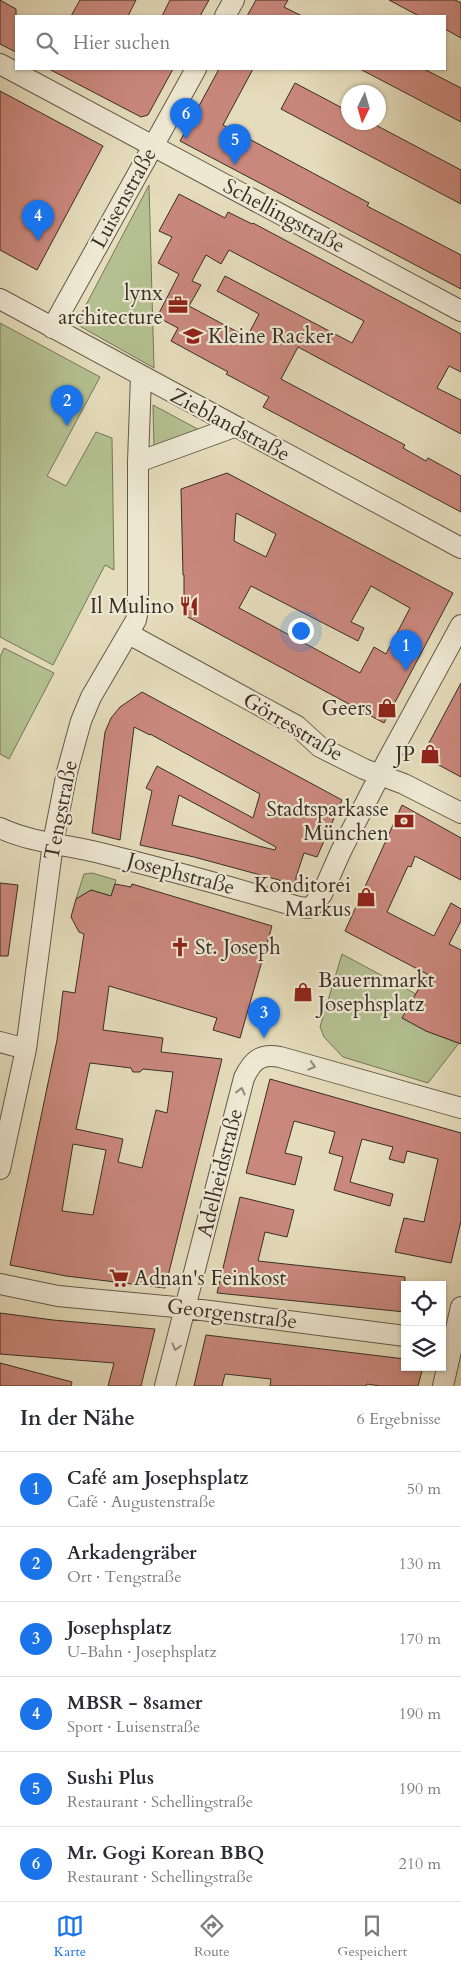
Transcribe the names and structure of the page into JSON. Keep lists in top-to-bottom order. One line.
{"streets":{"street":["Luisenstraße","Schellingstraße","Zieblandstraße","Görresstraße","Tengstraße","Josephstraße","Adelheidstraße","Georgenstraße"]},"crossings":[["Luisenstraße","Schellingstraße"],["Luisenstraße","Zieblandstraße"],["Zieblandstraße","Tengstraße"],["Görresstraße","Tengstraße"],["Görresstraße","Josephstraße"],["Tengstraße","Josephstraße"],["Adelheidstraße","Georgenstraße"]],"places":{"office":["lynx architecture"],"school or university":["Kleine Racker"],"restaurant":["Il Mulino"],"shop":["Geers","JP","Konditorei Markus","Bauernmarkt Josephsplatz"],"bank":["Stadtsparkasse München"],"church":["St. Joseph"],"supermarket":["Adnan's Feinkost"]},"north":"bottom","page":{"search":"Hier suchen","pins":["6","5","4","2","1","3"],"heading":["In der Nähe","6 Ergebnisse"],"list":[{"mark":"1","name":"Café am Josephsplatz","note":"Café · Augustenstraße","value":"50 m"},{"mark":"2","name":"Arkadengräber","note":"Ort · Tengstraße","value":"130 m"},{"mark":"3","name":"Josephsplatz","note":"U-Bahn · Josephsplatz","value":"170 m"},{"mark":"4","name":"MBSR - 8samer","note":"Sport · Luisenstraße","value":"190 m"},{"mark":"5","name":"Sushi Plus","note":"Restaurant · Schellingstraße","value":"190 m"},{"mark":"6","name":"Mr. Gogi Korean BBQ","note":"Restaurant · Schellingstraße","value":"210 m"}],"nav":["Karte","Route","Gespeichert"]}}
